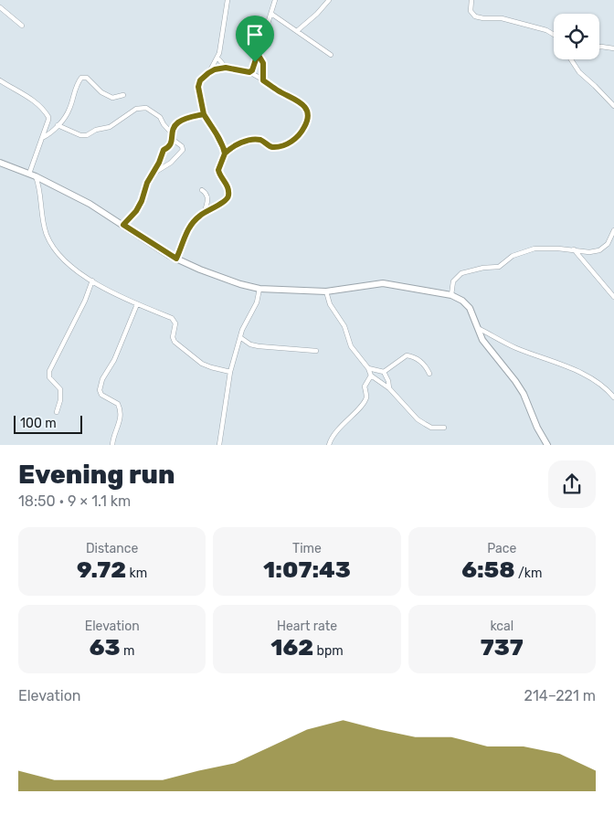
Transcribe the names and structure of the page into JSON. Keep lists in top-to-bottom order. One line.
{"scale_bar":"100 m","page":{"scale":"100 m","heading":["Evening run","18:50 · 9 × 1.1 km"],"stats":[["Distance","9.72 km"],["Time","1:07:43"],["Pace","6:58 /km"],["Elevation","63 m"],["Heart rate","162 bpm"],["kcal","737"]],"chart":["Elevation","214–221 m"]}}
